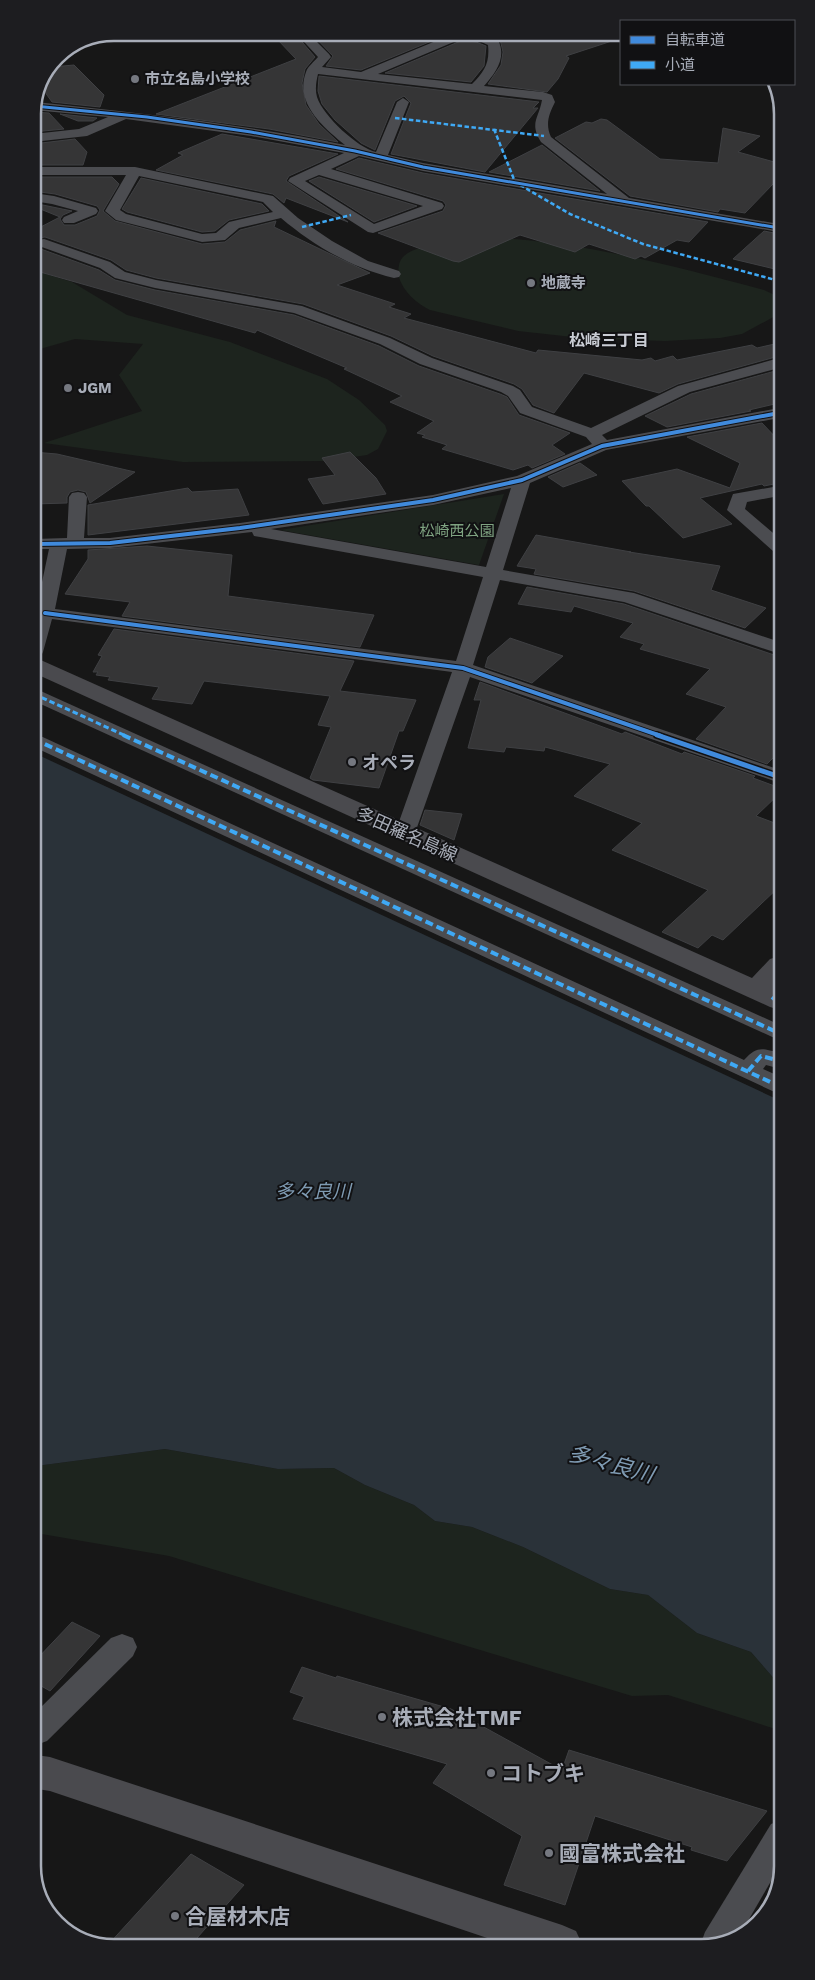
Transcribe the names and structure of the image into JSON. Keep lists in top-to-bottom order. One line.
{"streets":{"main road":["多田羅名島線"]},"districts":["松崎三丁目"],"water":["多々良川"],"parks":["松崎西公園"],"places":["市立名島小学校","地蔵寺","JGM","オペラ","株式会社TMF","コトブキ","國富株式会社","合屋材木店"],"legend":["自転車道","小道"]}
